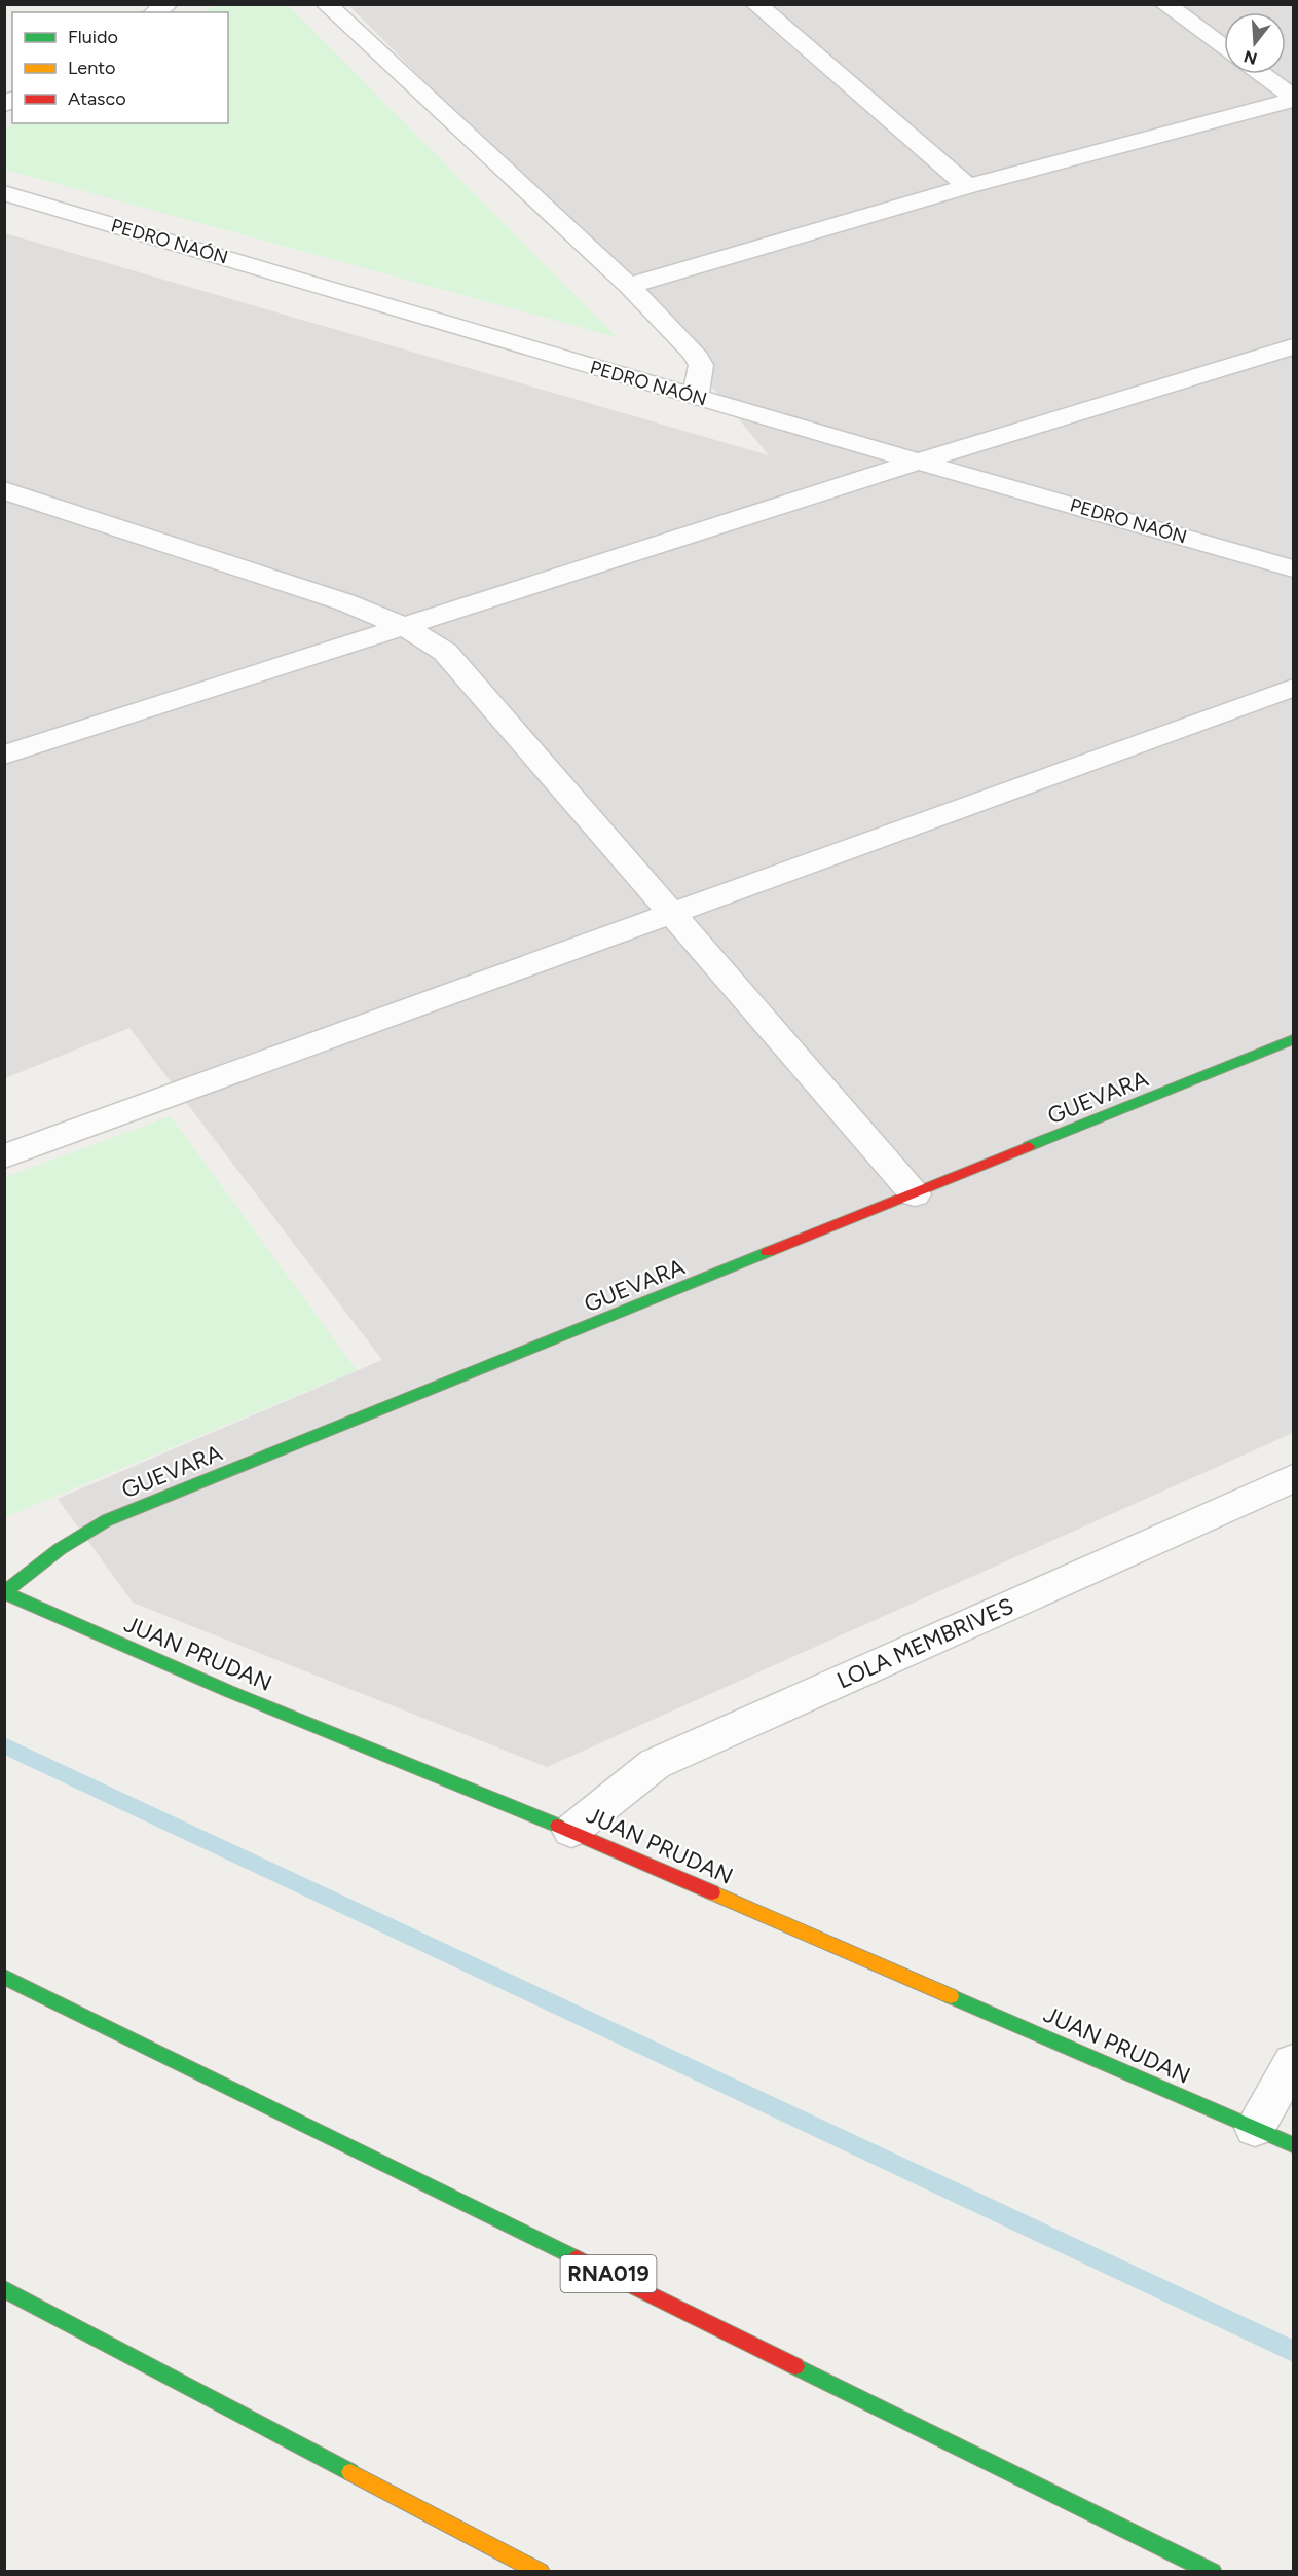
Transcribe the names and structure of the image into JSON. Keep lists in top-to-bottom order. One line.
{"streets":{"main road":["GUEVARA","JUAN PRUDAN","RNA019"],"street":["PEDRO NAÓN","LOLA MEMBRIVES"]},"crossings":[["GUEVARA","JUAN PRUDAN"],["LOLA MEMBRIVES","JUAN PRUDAN"]],"legend":["Fluido","Lento","Atasco"],"north":"bottom"}
